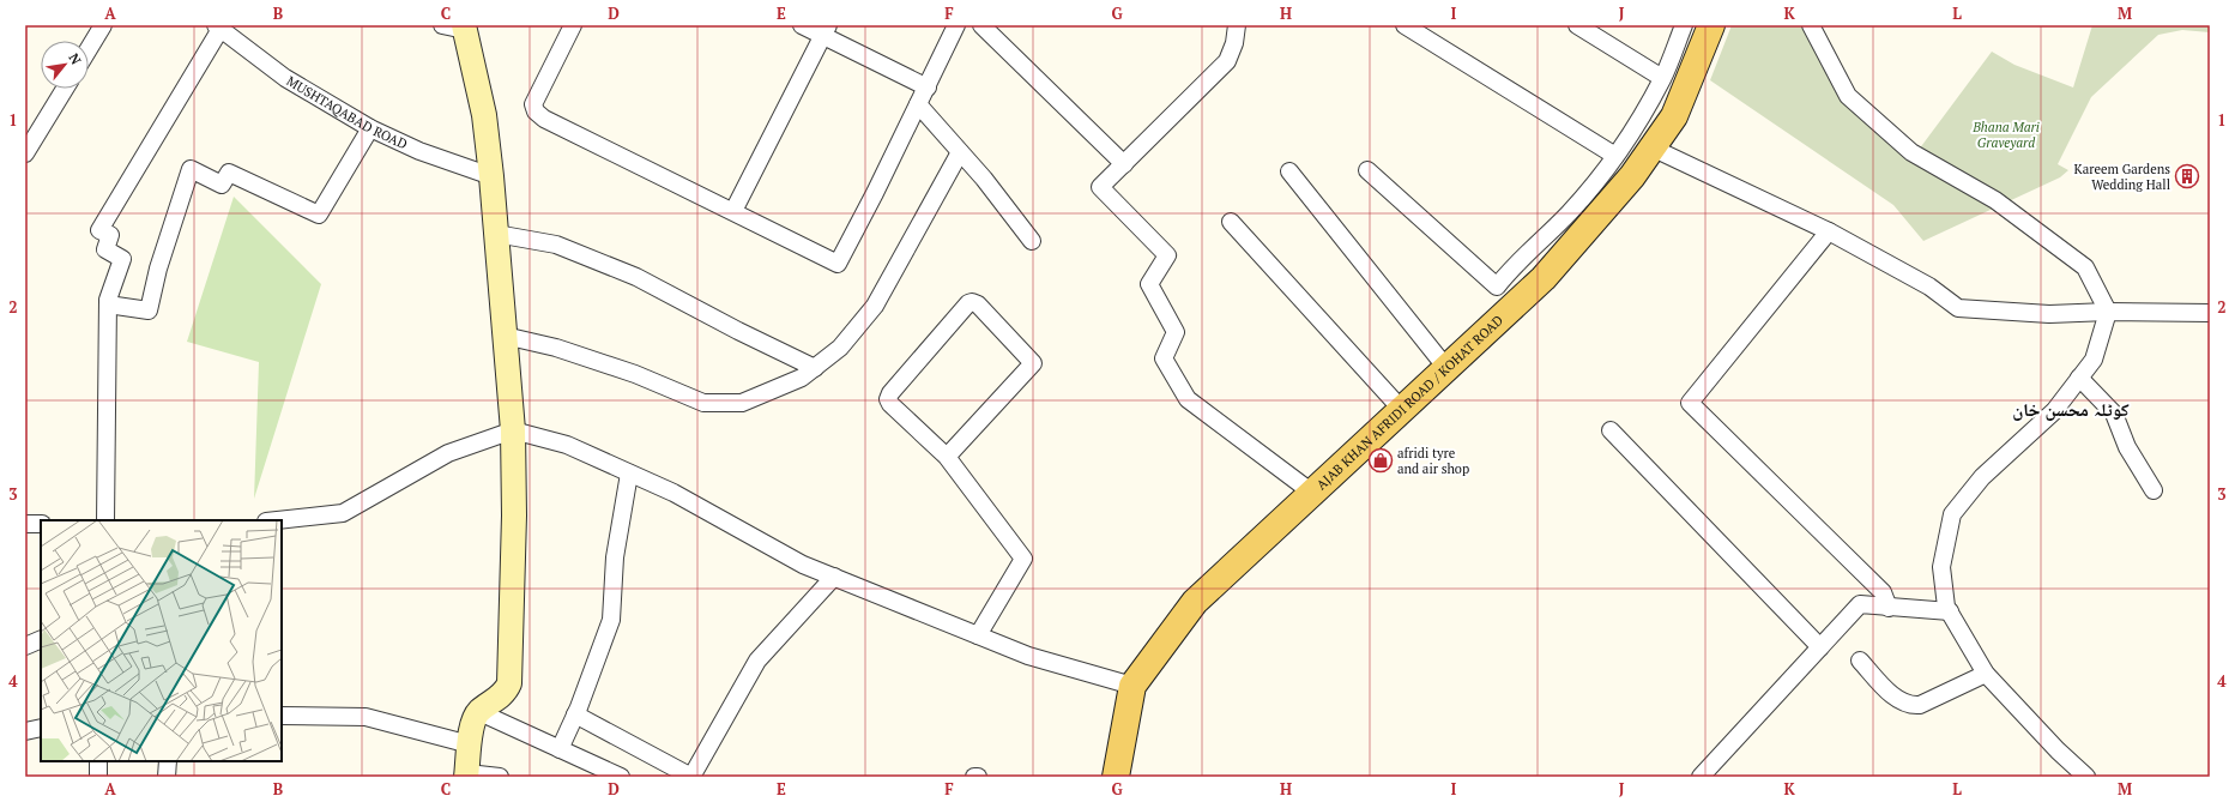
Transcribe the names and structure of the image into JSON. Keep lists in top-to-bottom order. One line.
{"streets":{"main road":["AJAB KHAN AFRIDI ROAD / KOHAT ROAD"],"street":["MUSHTAQABAD ROAD"]},"districts":["کوٹلہ محسن خان"],"parks":["Bhana Mari Graveyard"],"places":{"building":["Kareem Gardens Wedding Hall"],"shop":["afridi tyre and air shop"]},"north":"top right","grid":{"columns":["A","B","C","D","E","F","G","H","I","J","K","L","M"],"rows":["1","2","3","4"]}}
